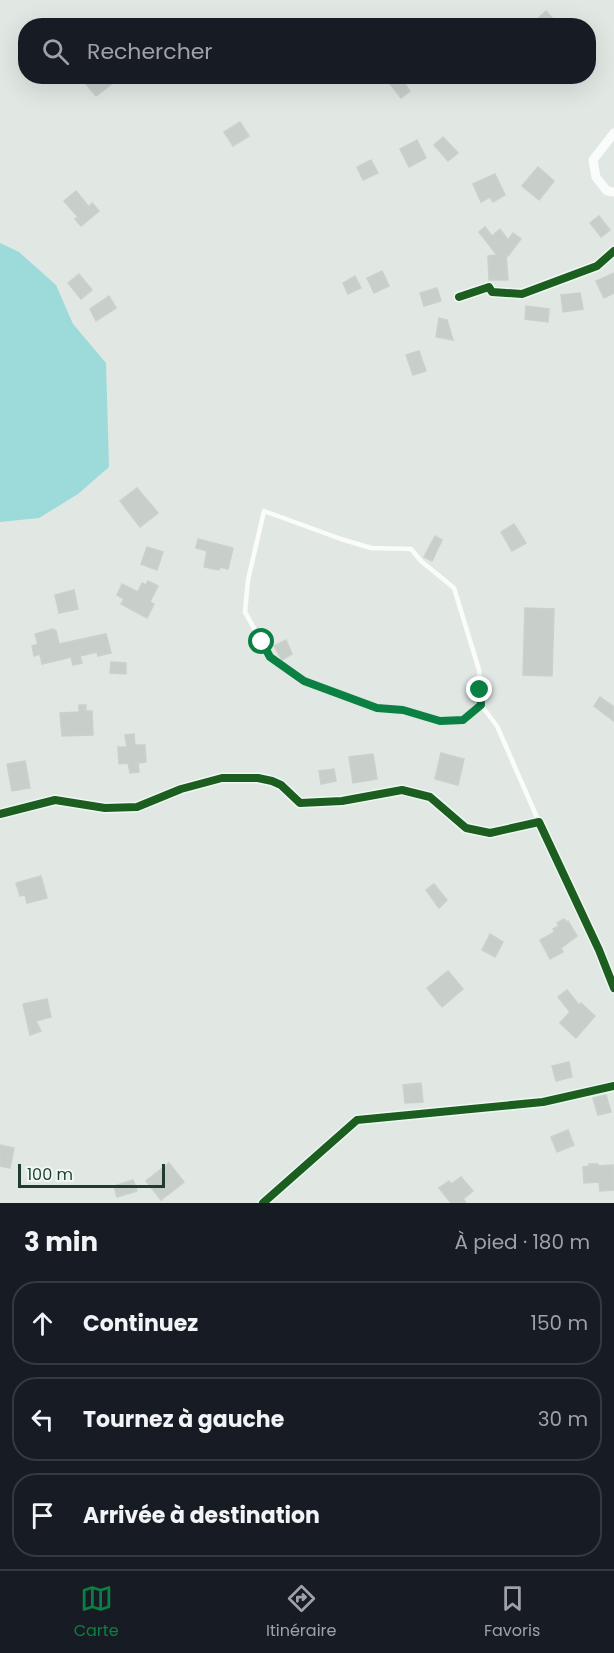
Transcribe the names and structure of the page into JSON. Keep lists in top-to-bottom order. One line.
{"scale_bar":"100 m","page":{"search":"Rechercher","scale":"100 m","heading":["3 min","À pied · 180 m"],"list":[["Continuez","150 m"],["Tournez à gauche","30 m"],"Arrivée à destination"],"nav":["Carte","Itinéraire","Favoris"]}}
